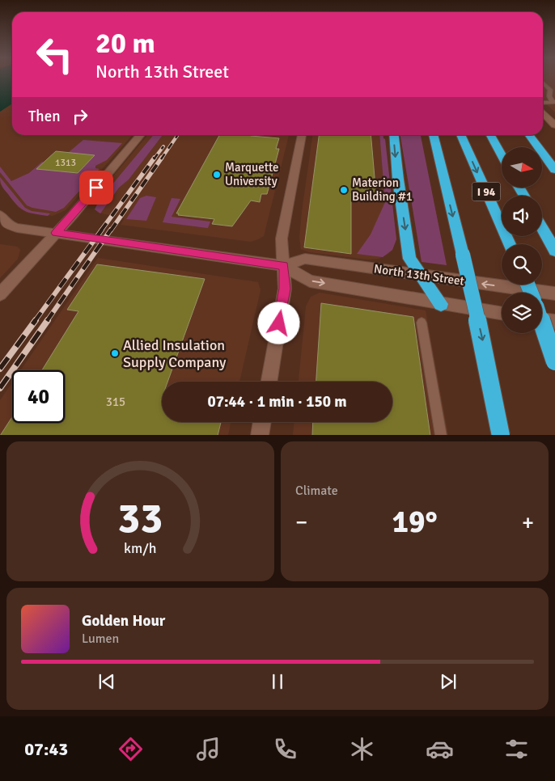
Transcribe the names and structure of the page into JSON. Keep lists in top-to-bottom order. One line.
{"streets":{"highway":["I 94"],"street":["North 13th Street"]},"places":["Marquette University","Materion Building #1","Allied Insulation Supply Company"],"house_numbers":["1313","315"],"north":"right","page":{"turn":["20 m","North 13th Street"],"then":"Then","limit":"40","trip":"07:44 · 1 min · 150 m","tile":"Climate","heat":["−","19°","+"],"song":["Golden Hour","Lumen"],"tabs":"07:43","gauge":["33","km/h"]}}
